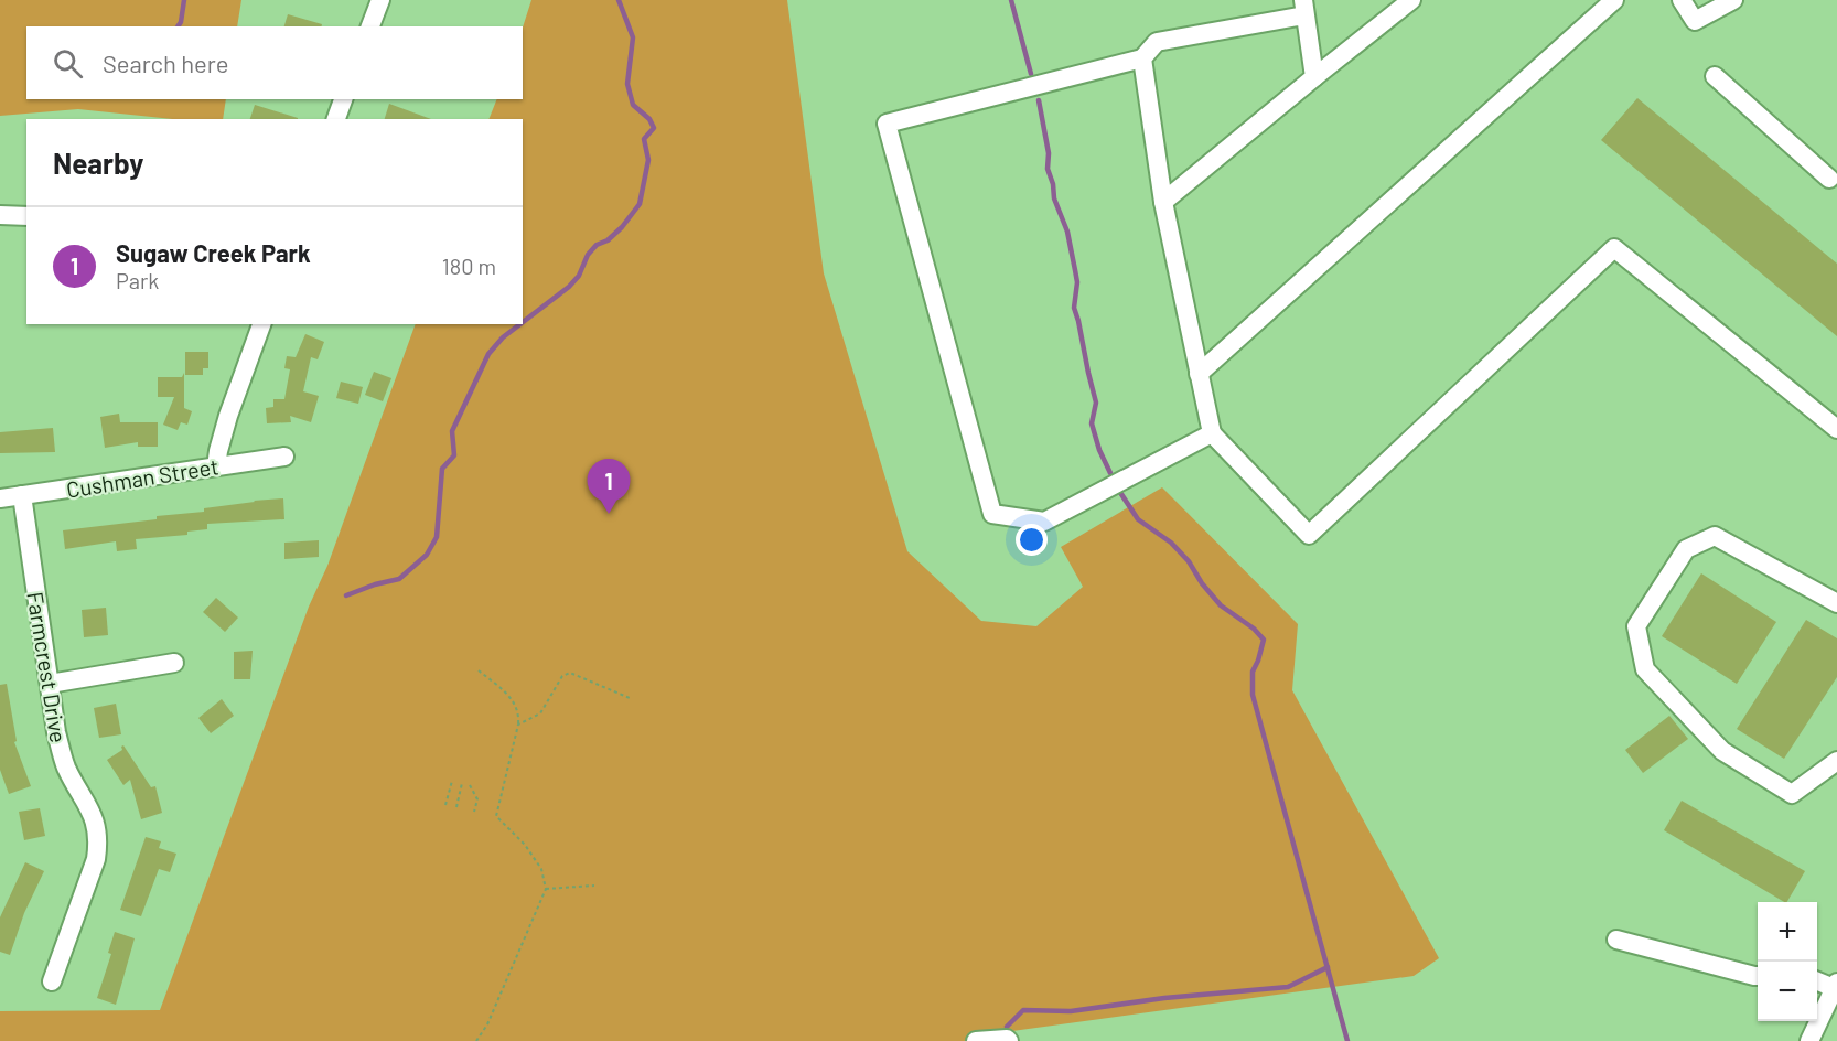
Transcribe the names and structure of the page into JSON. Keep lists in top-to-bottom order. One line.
{"streets":{"street":["Cushman Street","Farmcrest Drive"]},"crossings":[["Cushman Street","Farmcrest Drive"]],"page":{"search":"Search here","heading":"Nearby","list":[{"mark":"1","name":"Sugaw Creek Park","note":"Park","value":"180 m"}],"pins":"1","map_buttons":["+","−"]}}
